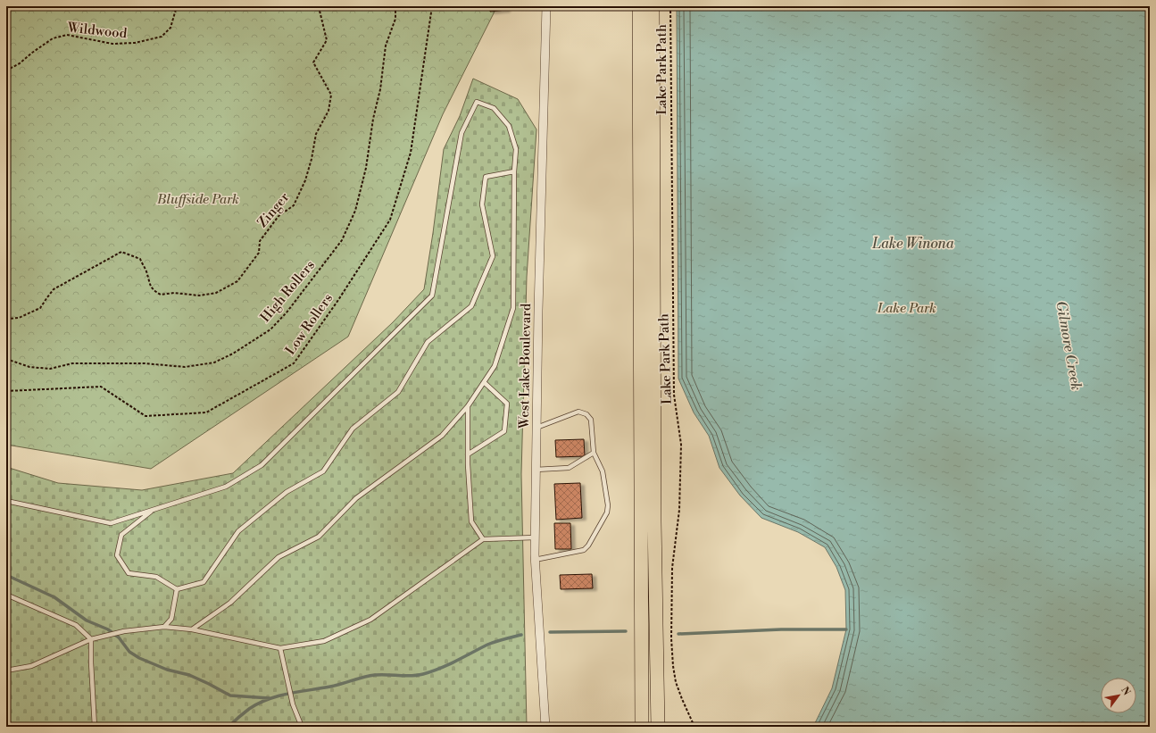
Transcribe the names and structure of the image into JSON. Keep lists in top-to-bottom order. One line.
{"streets":{"street":["West Lake Boulevard"],"path":["Wildwood","Lake Park Path","Zinger","High Rollers","Low Rollers"]},"water":["Lake Winona","Gilmore Creek"],"parks":["Bluffside Park","Lake Park"],"north":"top right"}
